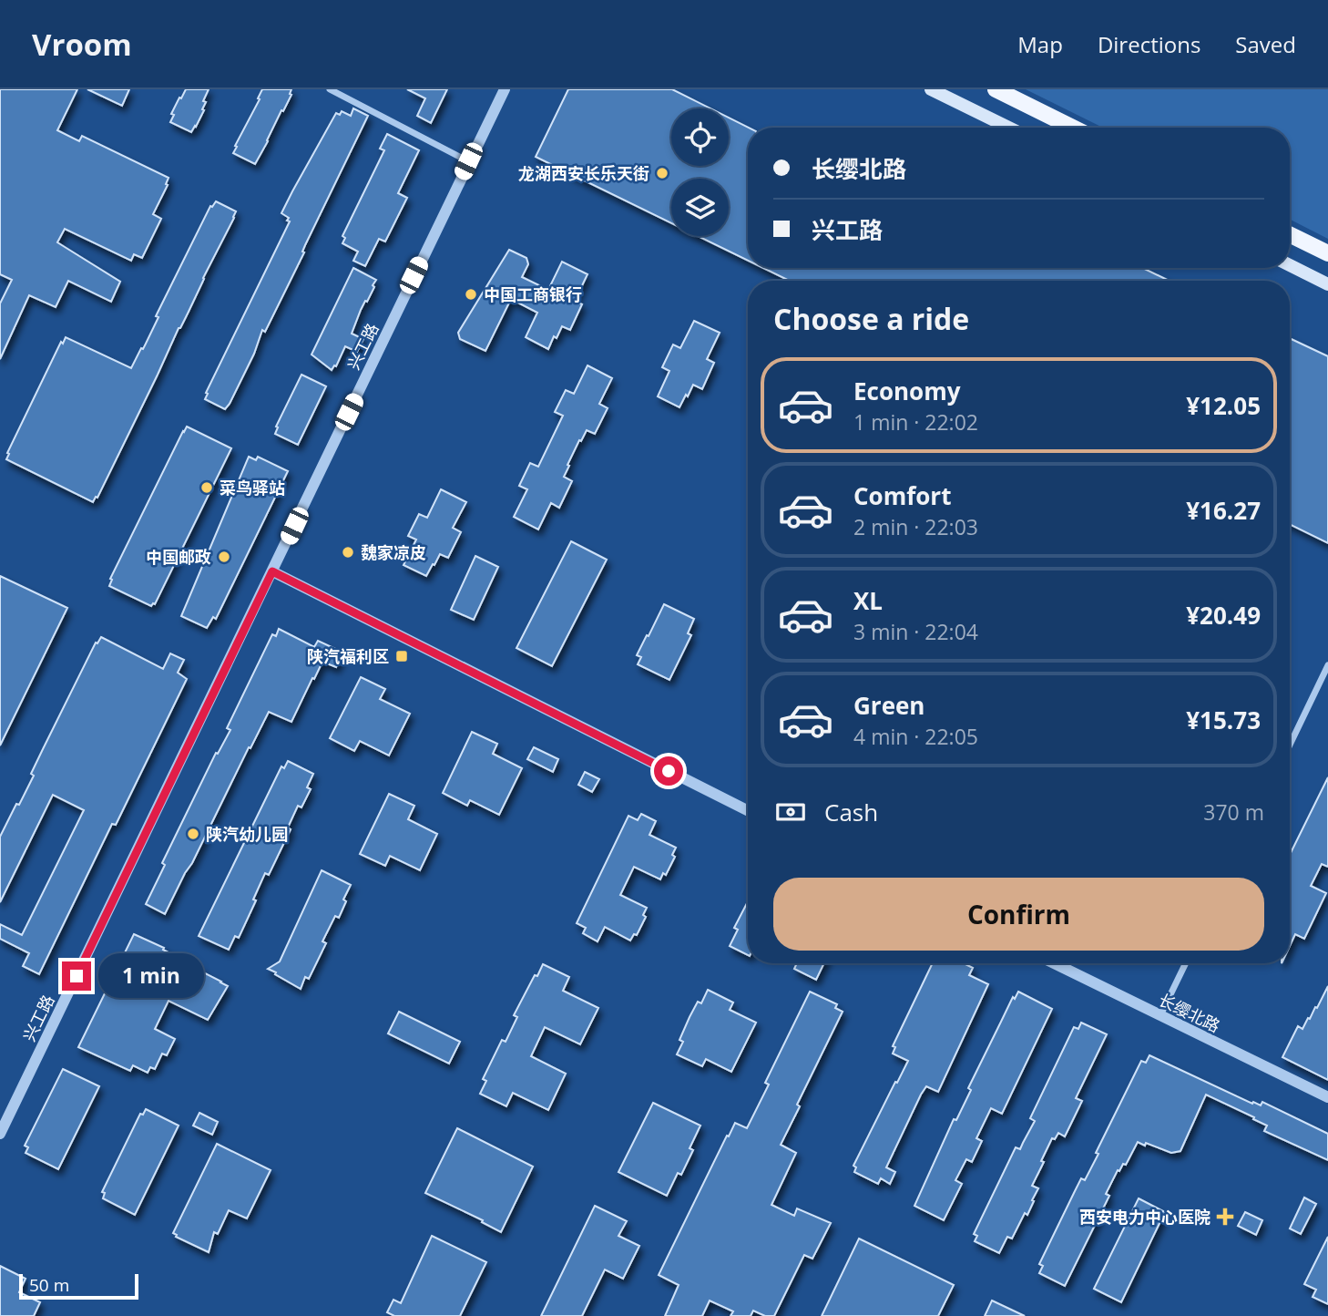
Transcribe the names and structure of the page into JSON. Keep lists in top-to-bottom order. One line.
{"streets":{"street":["兴工路","长缨北路"]},"places":{"other":["龙湖西安长乐天街","中国工商银行","菜鸟驿站","魏家凉皮","中国邮政","陕汽幼儿园"],"transit":["陕汽福利区"],"health":["西安电力中心医院"]},"scale_bar":"50 m","page":{"header":"Vroom","nav":["Map","Directions","Saved"],"banner":["长缨北路","兴工路"],"heading":"Choose a ride","list":[{"name":"Economy","note":"1 min · 22:02","value":"¥12.05"},{"name":"Comfort","note":"2 min · 22:03","value":"¥16.27"},{"name":"XL","note":"3 min · 22:04","value":"¥20.49"},{"name":"Green","note":"4 min · 22:05","value":"¥15.73"}],"pay":["Cash","370 m"],"buttons":"Confirm","bubble":"1 min","scale":"50 m"}}
